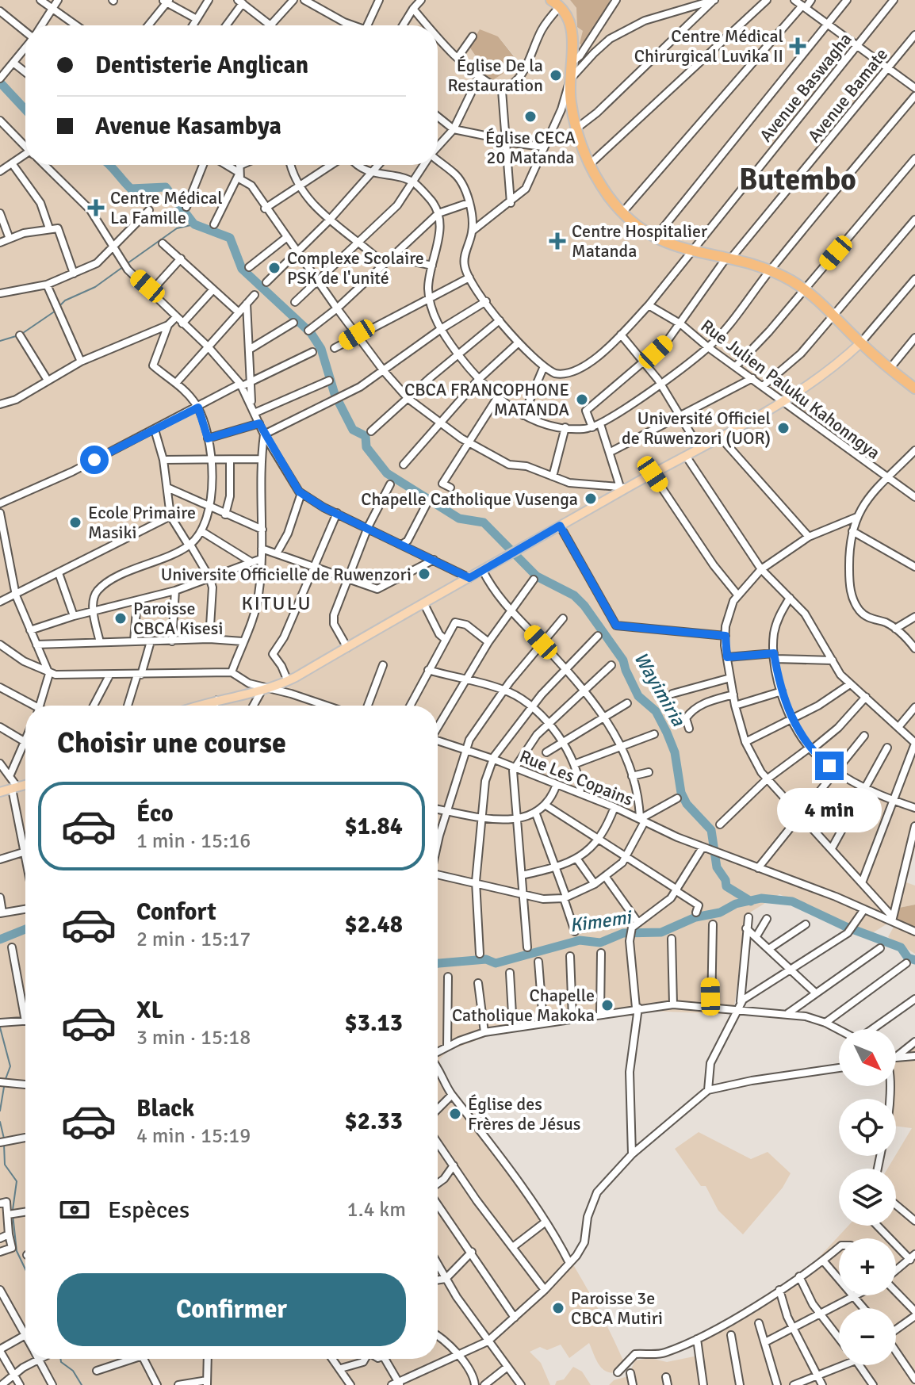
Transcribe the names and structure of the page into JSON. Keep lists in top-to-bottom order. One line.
{"streets":{"street":["Avenue Baswagha","Avenue Bamate","Rue Julien Paluku Kahonngya","Rue Les Copains"]},"crossings":[["Avenue Baswagha","Rue Julien Paluku Kahonngya"],["Avenue Bamate","Rue Julien Paluku Kahonngya"]],"districts":["Butembo","KITULU"],"water":["Wayimiria","Kimemi"],"places":{"health":["Centre Médical Chirurgical Luvika II","Centre Médical La Famille","Centre Hospitalier Matanda"],"other":["Église De la Restauration","Église CECA 20 Matanda","Complexe Scolaire PSK de l'unité","CBCA FRANCOPHONE MATANDA","Université Officiel de Ruwenzori (UOR)","Chapelle Catholique Vusenga","Ecole Primaire Masiki","Universite Officielle de Ruwenzori","Paroisse CBCA Kisesi","Chapelle Catholique Makoka","Église des Frères de Jésus","Paroisse 3e CBCA Mutiri"]},"north":"bottom right","page":{"banner":["Dentisterie Anglican","Avenue Kasambya"],"heading":"Choisir une course","list":[{"name":"Éco","note":"1 min · 15:16","value":"$1.84"},{"name":"Confort","note":"2 min · 15:17","value":"$2.48"},{"name":"XL","note":"3 min · 15:18","value":"$3.13"},{"name":"Black","note":"4 min · 15:19","value":"$2.33"}],"bubble":"4 min","map_buttons":["+","−"],"pay":["Espèces","1.4 km"],"buttons":"Confirmer"}}
